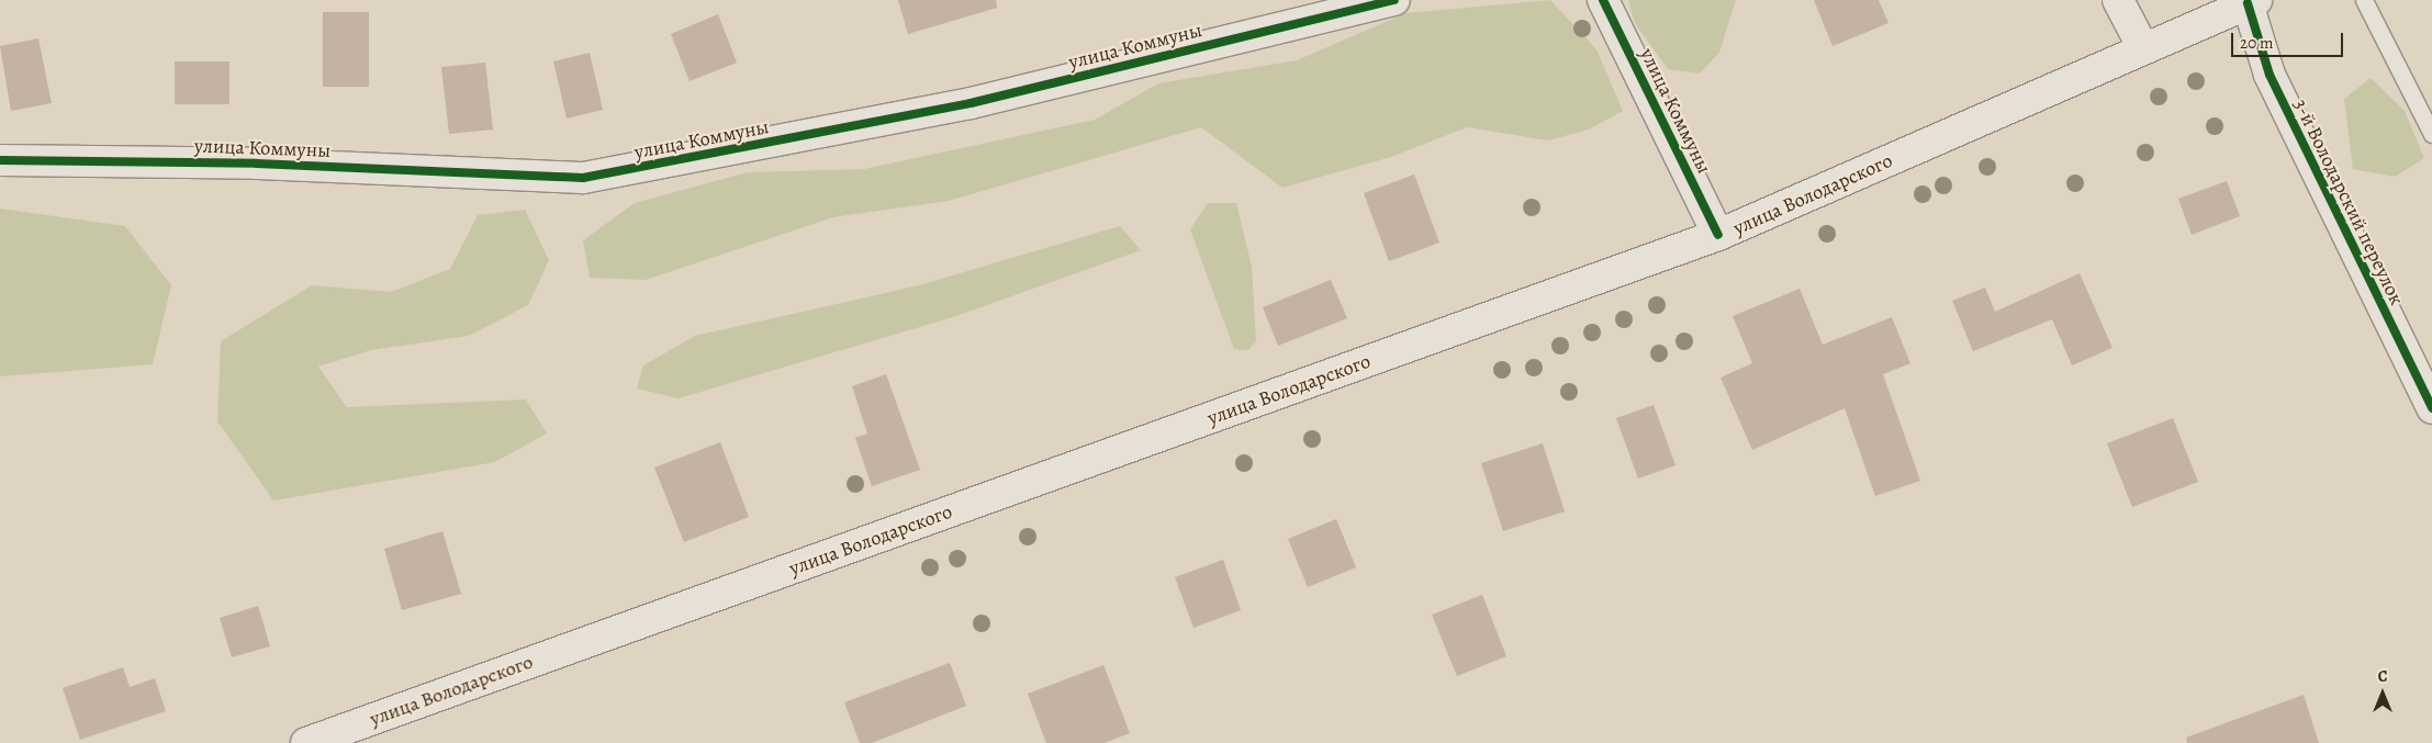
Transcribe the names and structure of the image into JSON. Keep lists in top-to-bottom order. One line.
{"streets":{"street":["улица Коммуны","улица Володарского","3-й Володарский переулок"]},"crossings":[["улица Коммуны","улица Володарского"],["улица Володарского","3-й Володарский переулок"]],"scale_bar":"20 m","north":"top"}
